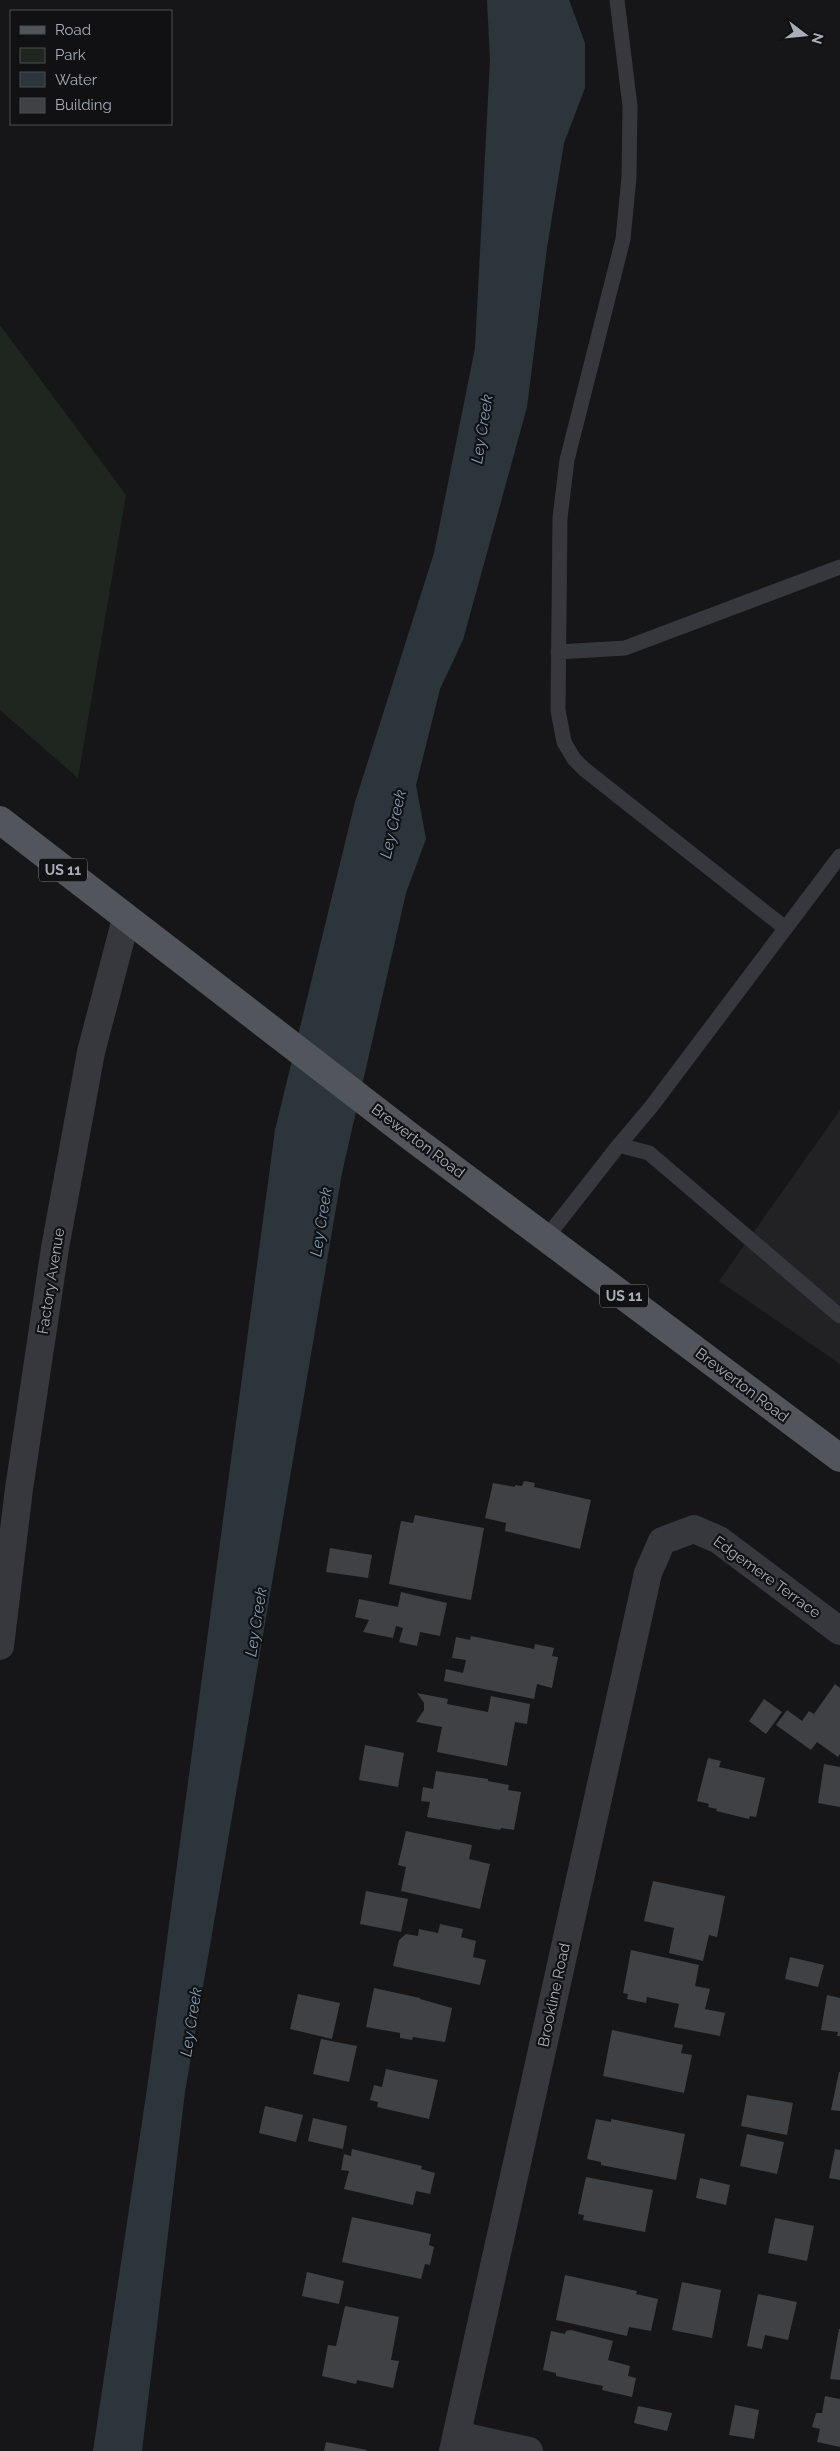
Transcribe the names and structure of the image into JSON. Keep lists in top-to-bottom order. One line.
{"streets":{"main road":["US 11","Brewerton Road"],"street":["Factory Avenue","Edgemere Terrace","Brookline Road"]},"crossings":[["Brewerton Road","Factory Avenue"],["Edgemere Terrace","Brookline Road"]],"water":["Ley Creek"],"legend":["Road","Park","Water","Building"],"north":"right"}
